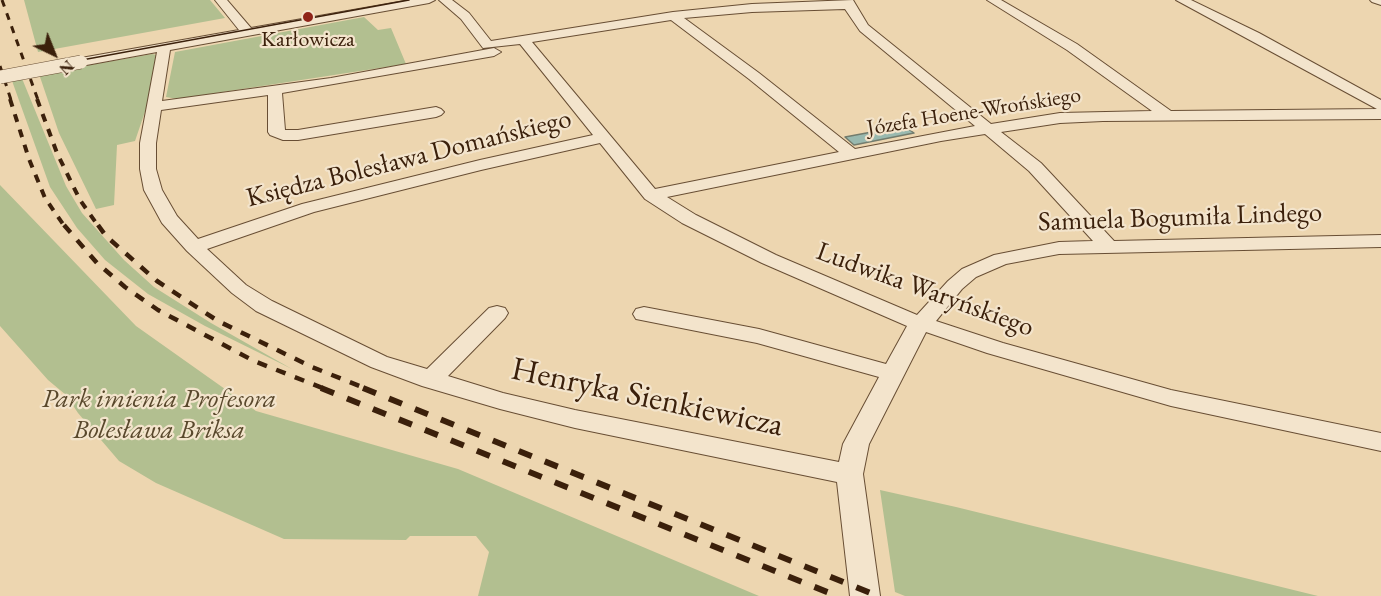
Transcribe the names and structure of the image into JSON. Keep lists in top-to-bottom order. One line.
{"streets":{"street":["Józefa Hoene-Wrońskiego","Księdza Bolesława Domańskiego","Samuela Bogumiła Lindego","Ludwika Waryńskiego","Henryka Sienkiewicza"]},"crossings":[["Józefa Hoene-Wrońskiego","Ludwika Waryńskiego"],["Księdza Bolesława Domańskiego","Ludwika Waryńskiego"],["Księdza Bolesława Domańskiego","Henryka Sienkiewicza"],["Samuela Bogumiła Lindego","Ludwika Waryńskiego"],["Samuela Bogumiła Lindego","Henryka Sienkiewicza"]],"parks":["Park imienia Profesora Bolesława Briksa"],"places":["Karłowicza"],"north":"bottom right"}
